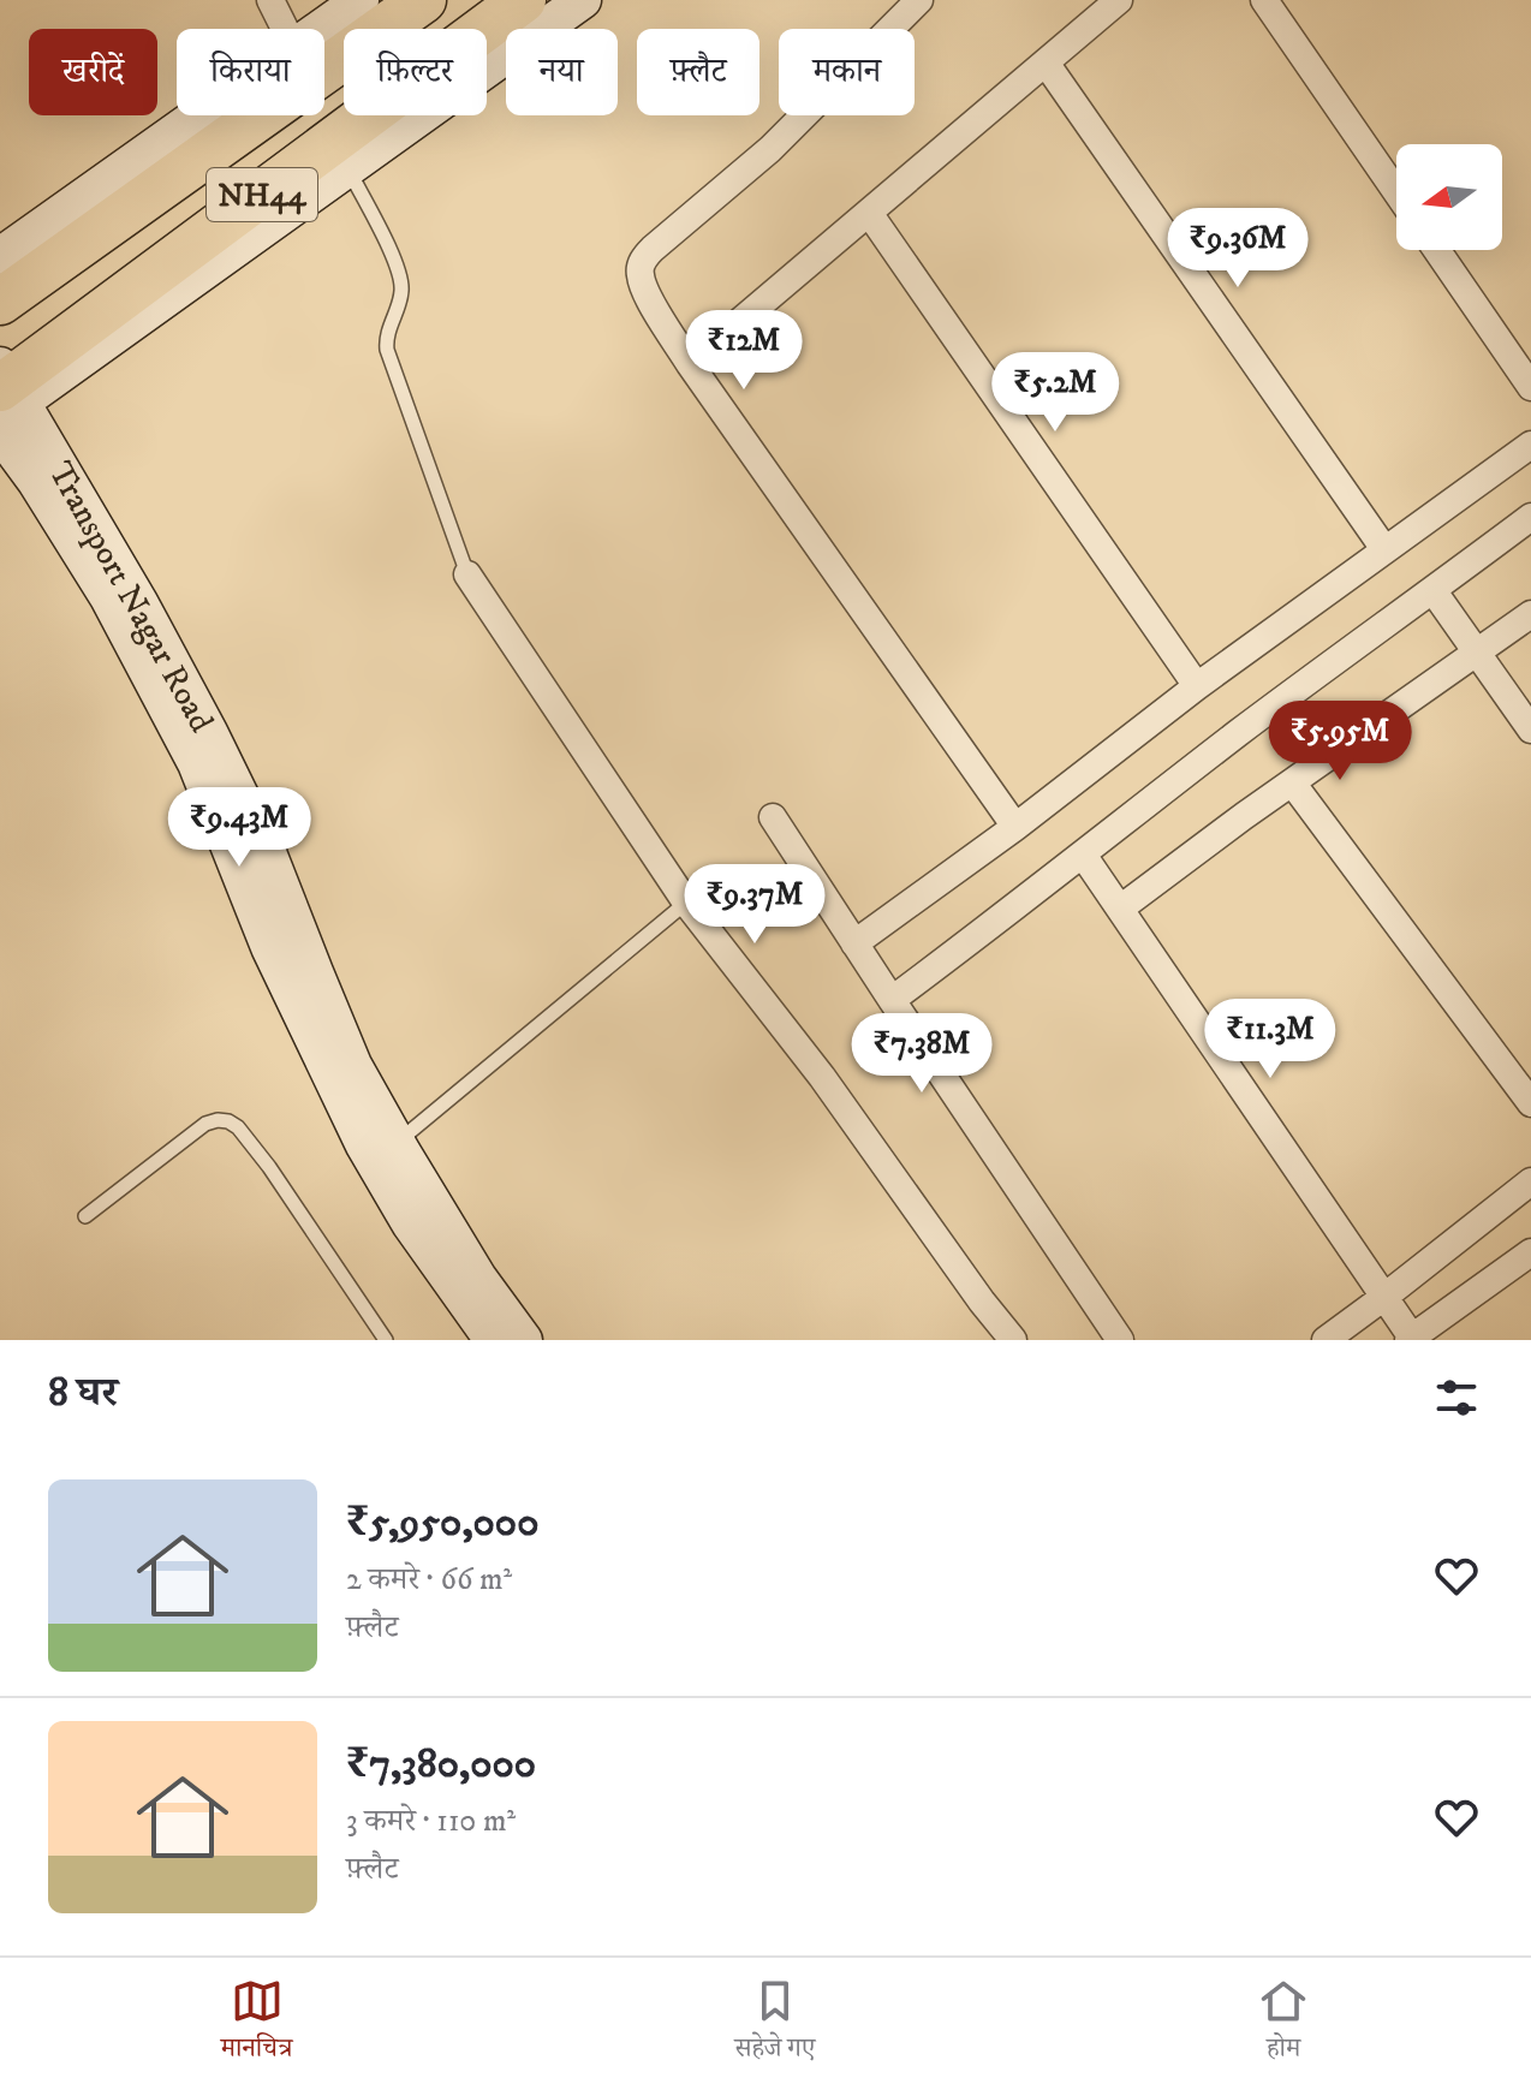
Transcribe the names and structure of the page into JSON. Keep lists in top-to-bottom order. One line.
{"streets":{"highway":["NH44"],"main road":["Transport Nagar Road"]},"crossings":[["NH44","Transport Nagar Road"]],"north":"left","page":{"chip":["खरीदें","किराया","फ़िल्टर","नया","फ़्लैट","मकान"],"price":["₹9.36M","₹12M","₹5.2M","₹5.95M","₹9.43M","₹9.37M","₹11.3M","₹7.38M"],"heading":"8 घर","list":[{"name":"₹5,950,000","note":"2 कमरे · 66 m² · फ़्लैट"},{"name":"₹7,380,000","note":"3 कमरे · 110 m² · फ़्लैट"}],"tabs":["मानचित्र","सहेजे गए","होम"]}}
